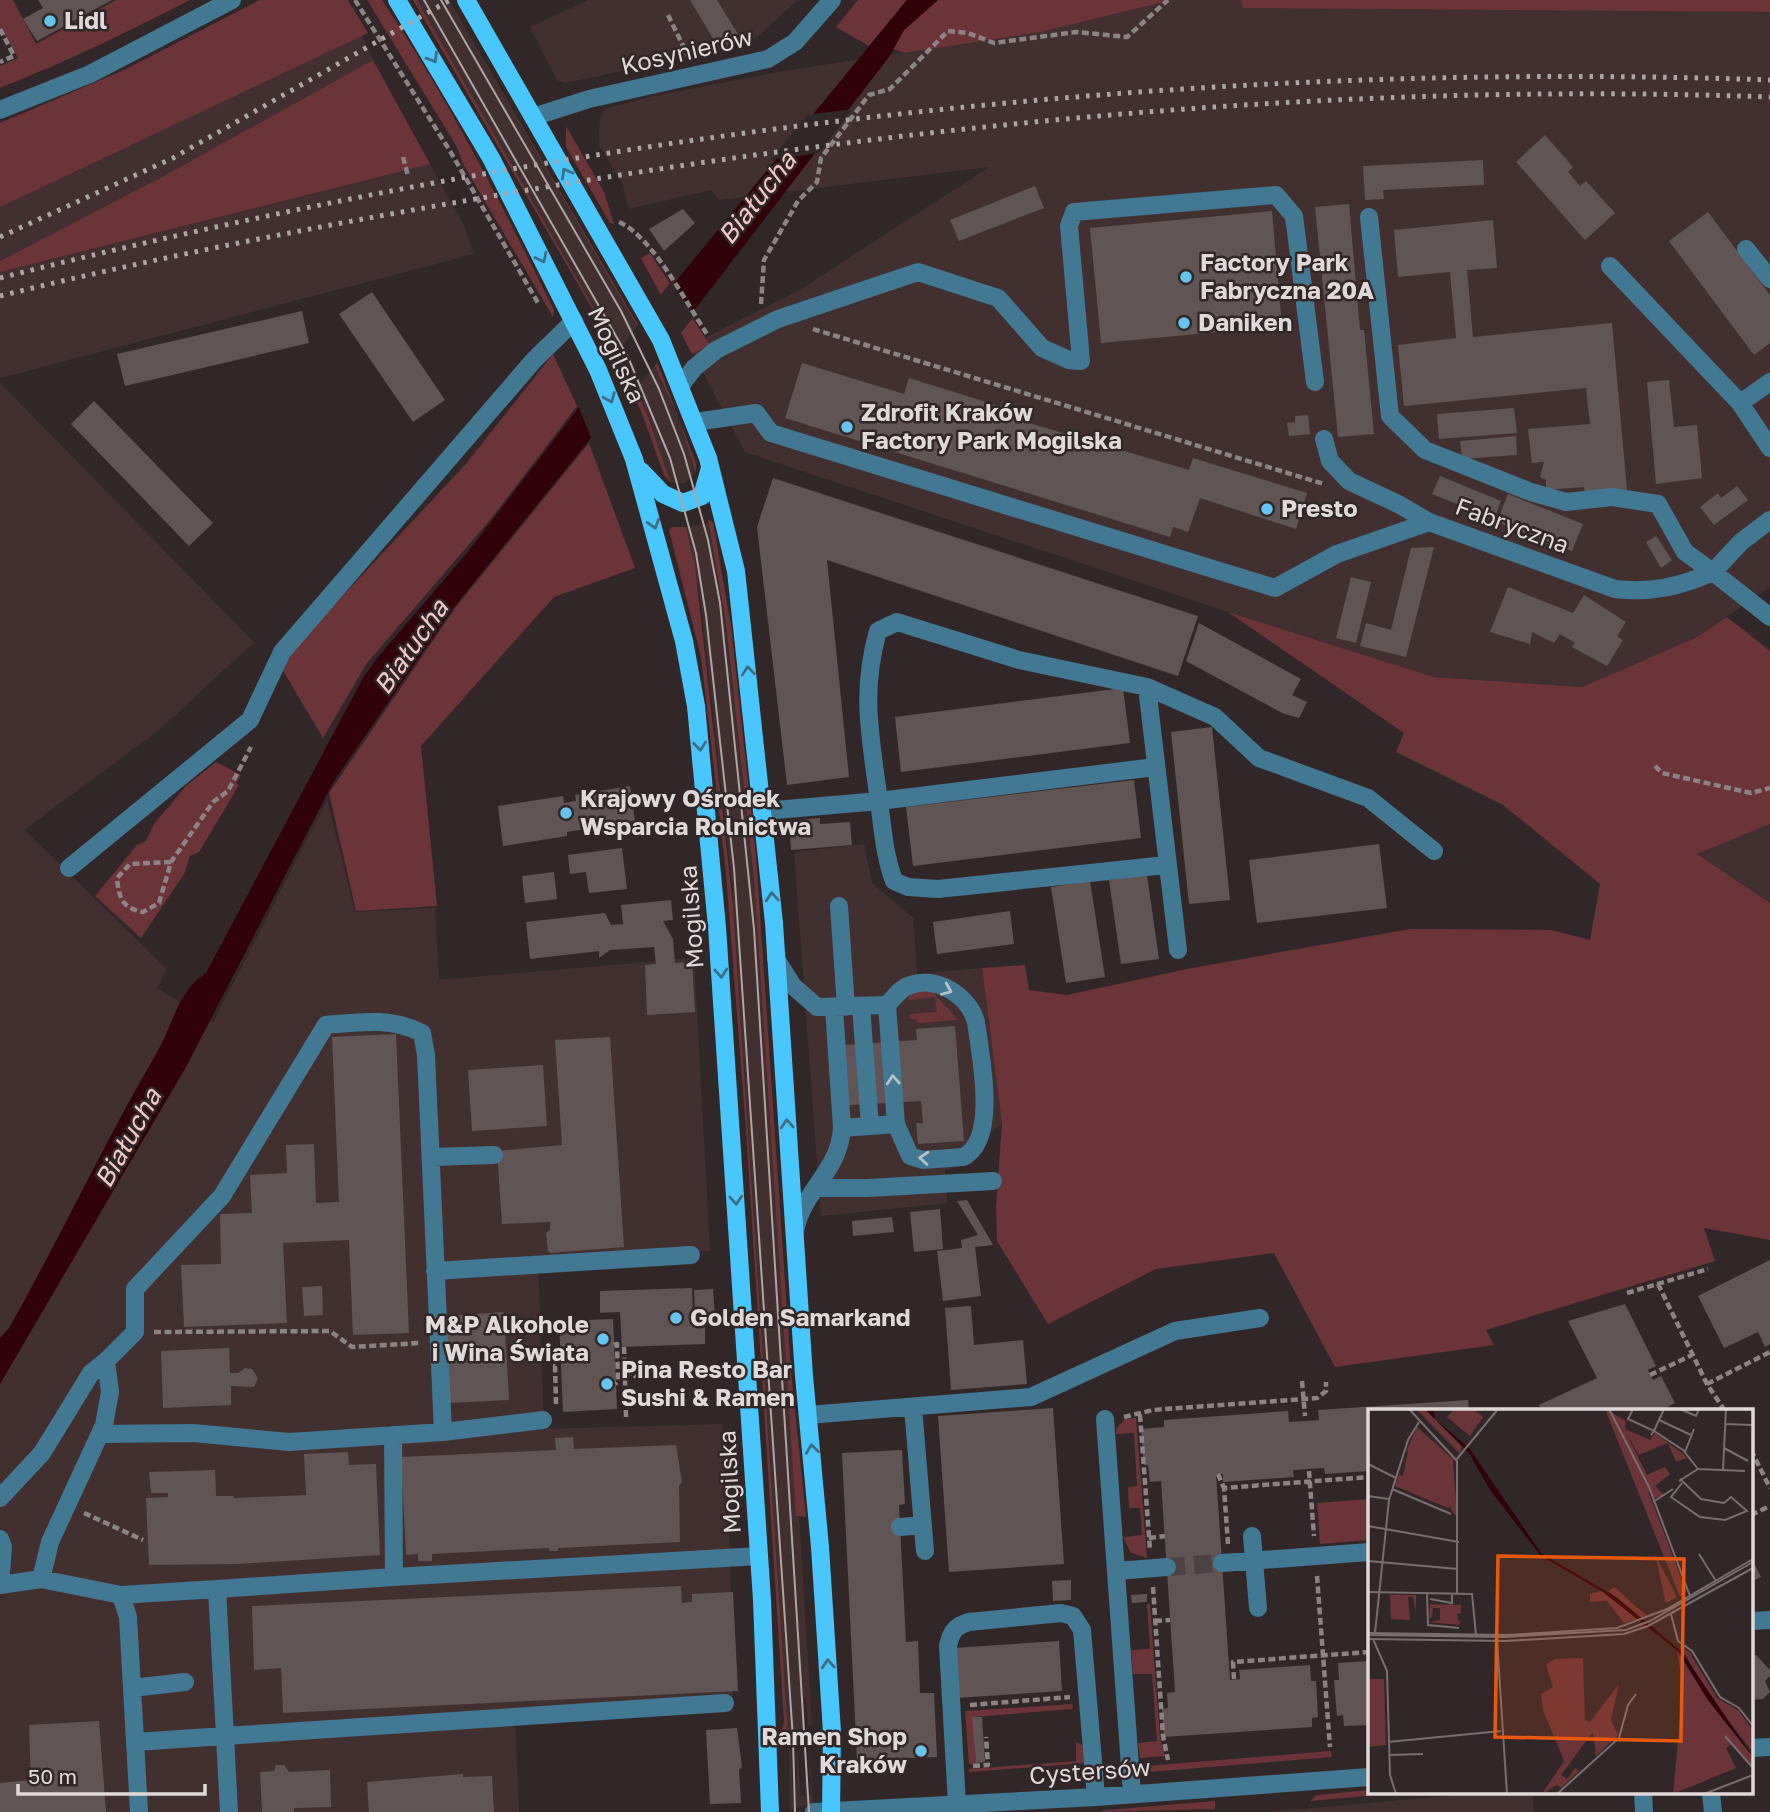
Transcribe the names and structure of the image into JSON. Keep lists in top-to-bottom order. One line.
{"streets":{"main road":["Mogilska"],"street":["Kosynierów","Fabryczna","Cystersów"]},"crossings":[["Kosynierów","Mogilska"],["Mogilska","Cystersów"]],"water":["Białucha"],"places":["Lidl","Factory Park Fabryczna 20A","Daniken","Zdrofit Kraków Factory Park Mogilska","Presto","Krajowy Ośrodek Wsparcia Rolnictwa","Golden Samarkand","M&P Alkohole i Wina Świata","Pina Resto Bar Sushi & Ramen","Ramen Shop Kraków"],"scale_bar":"50 m"}
